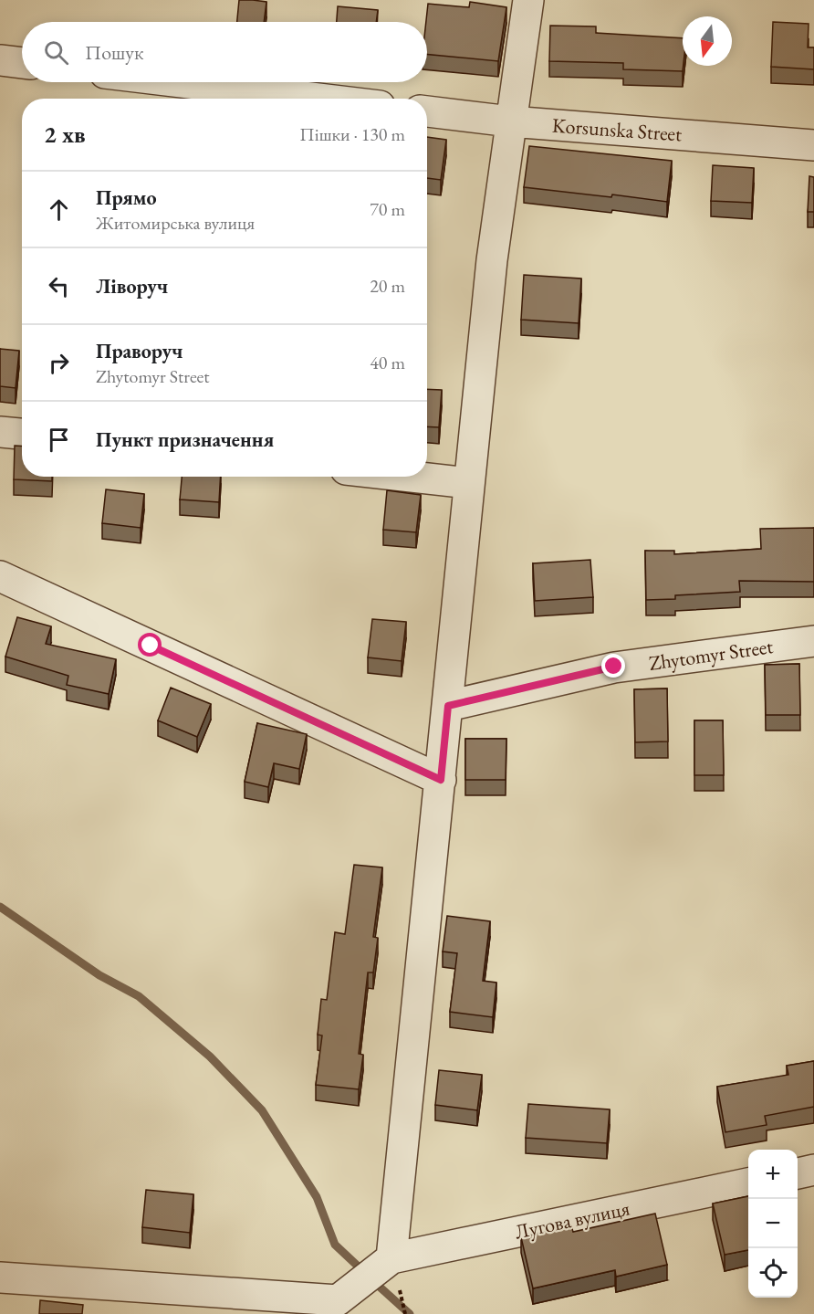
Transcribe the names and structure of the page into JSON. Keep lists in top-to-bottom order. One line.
{"streets":{"street":["Korsunska Street","Zhytomyr Street","Лугова вулиця"]},"north":"bottom","page":{"search":"Пошук","heading":["2 хв","Пішки · 130 m"],"list":[["Прямо","Житомирська вулиця","70 m"],["Ліворуч","20 m"],["Праворуч","Zhytomyr Street","40 m"],"Пункт призначення"],"map_buttons":["+","−"]}}
